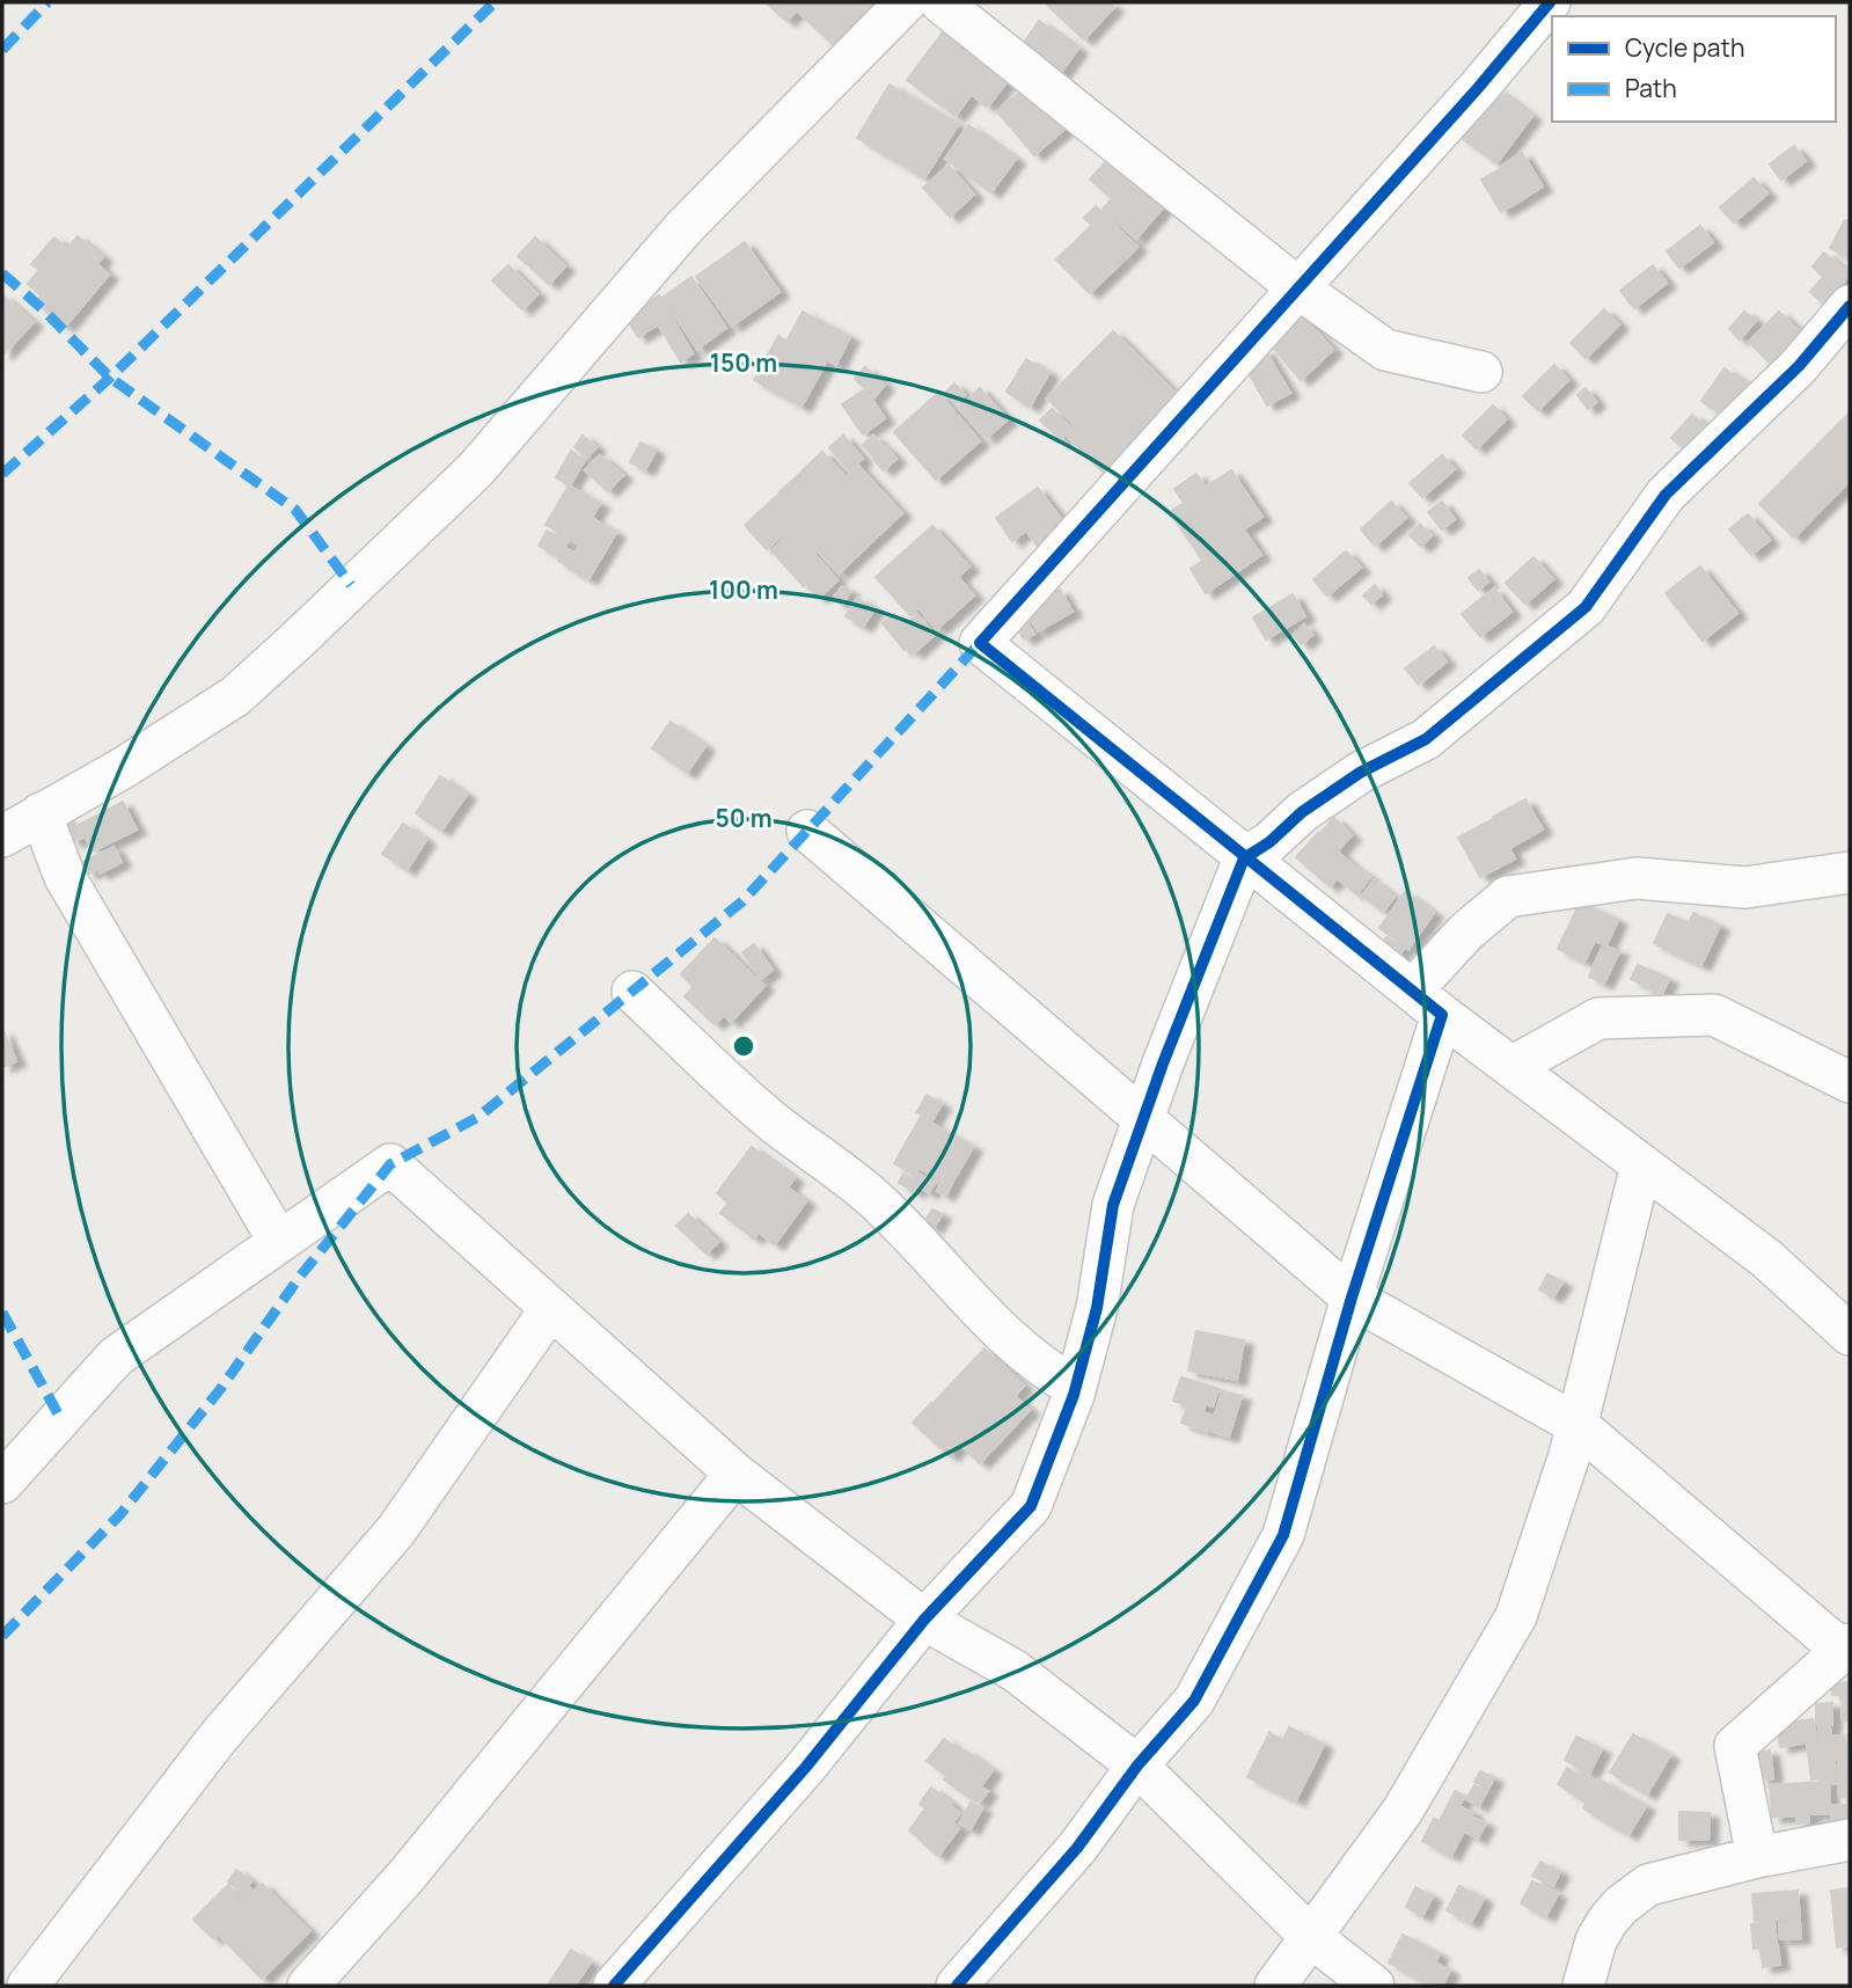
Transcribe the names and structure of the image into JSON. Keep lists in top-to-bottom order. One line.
{"legend":["Cycle path","Path"],"rings":["150 m","100 m","50 m"]}
